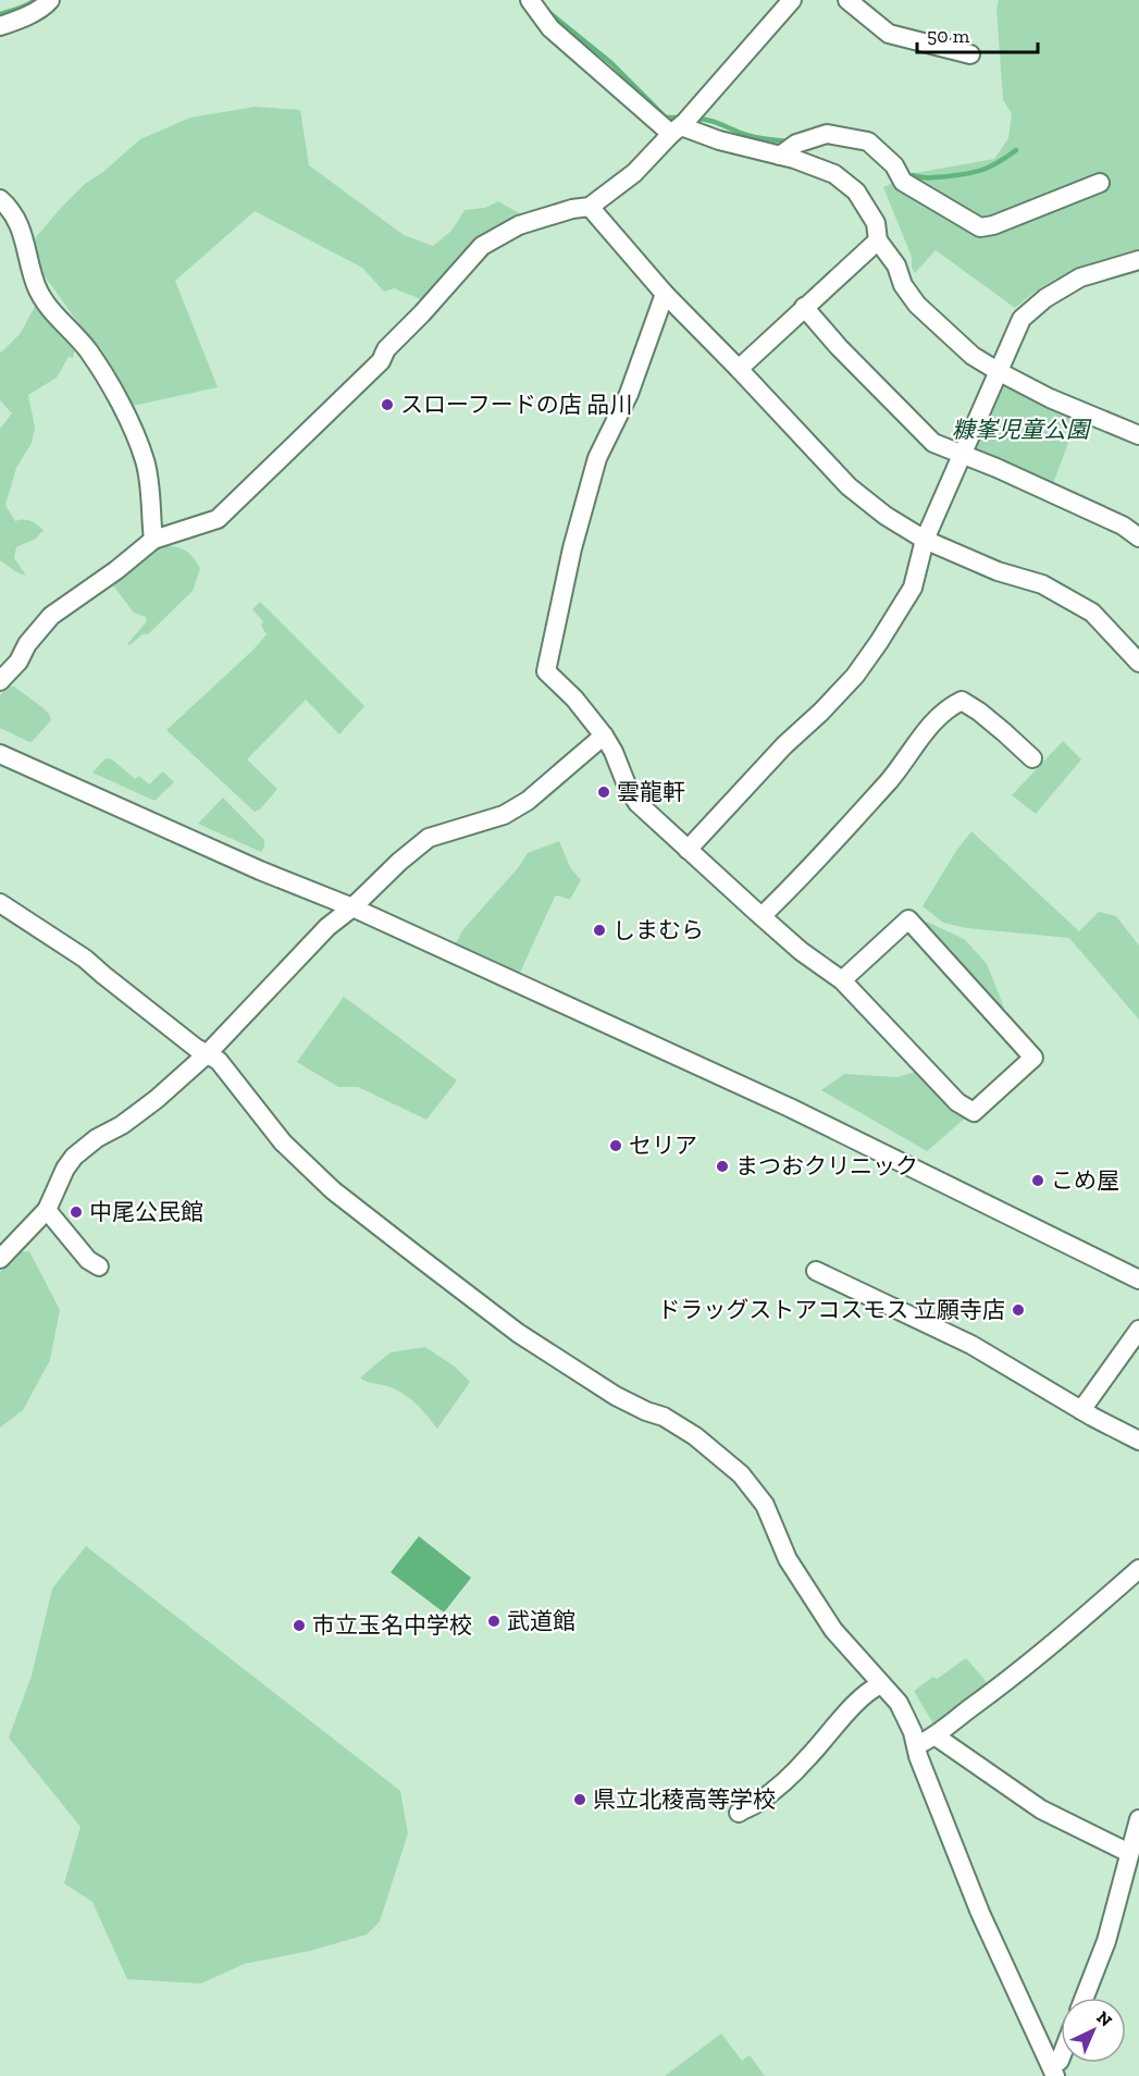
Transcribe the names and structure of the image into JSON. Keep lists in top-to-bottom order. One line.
{"parks":["糠峯児童公園"],"places":["スローフードの店 品川","雲龍軒","しまむら","セリア","まつおクリニック","こめ屋","中尾公民館","ドラッグストアコスモス 立願寺店","武道館","市立玉名中学校","県立北稜高等学校"],"scale_bar":"50 m","north":"top right"}
